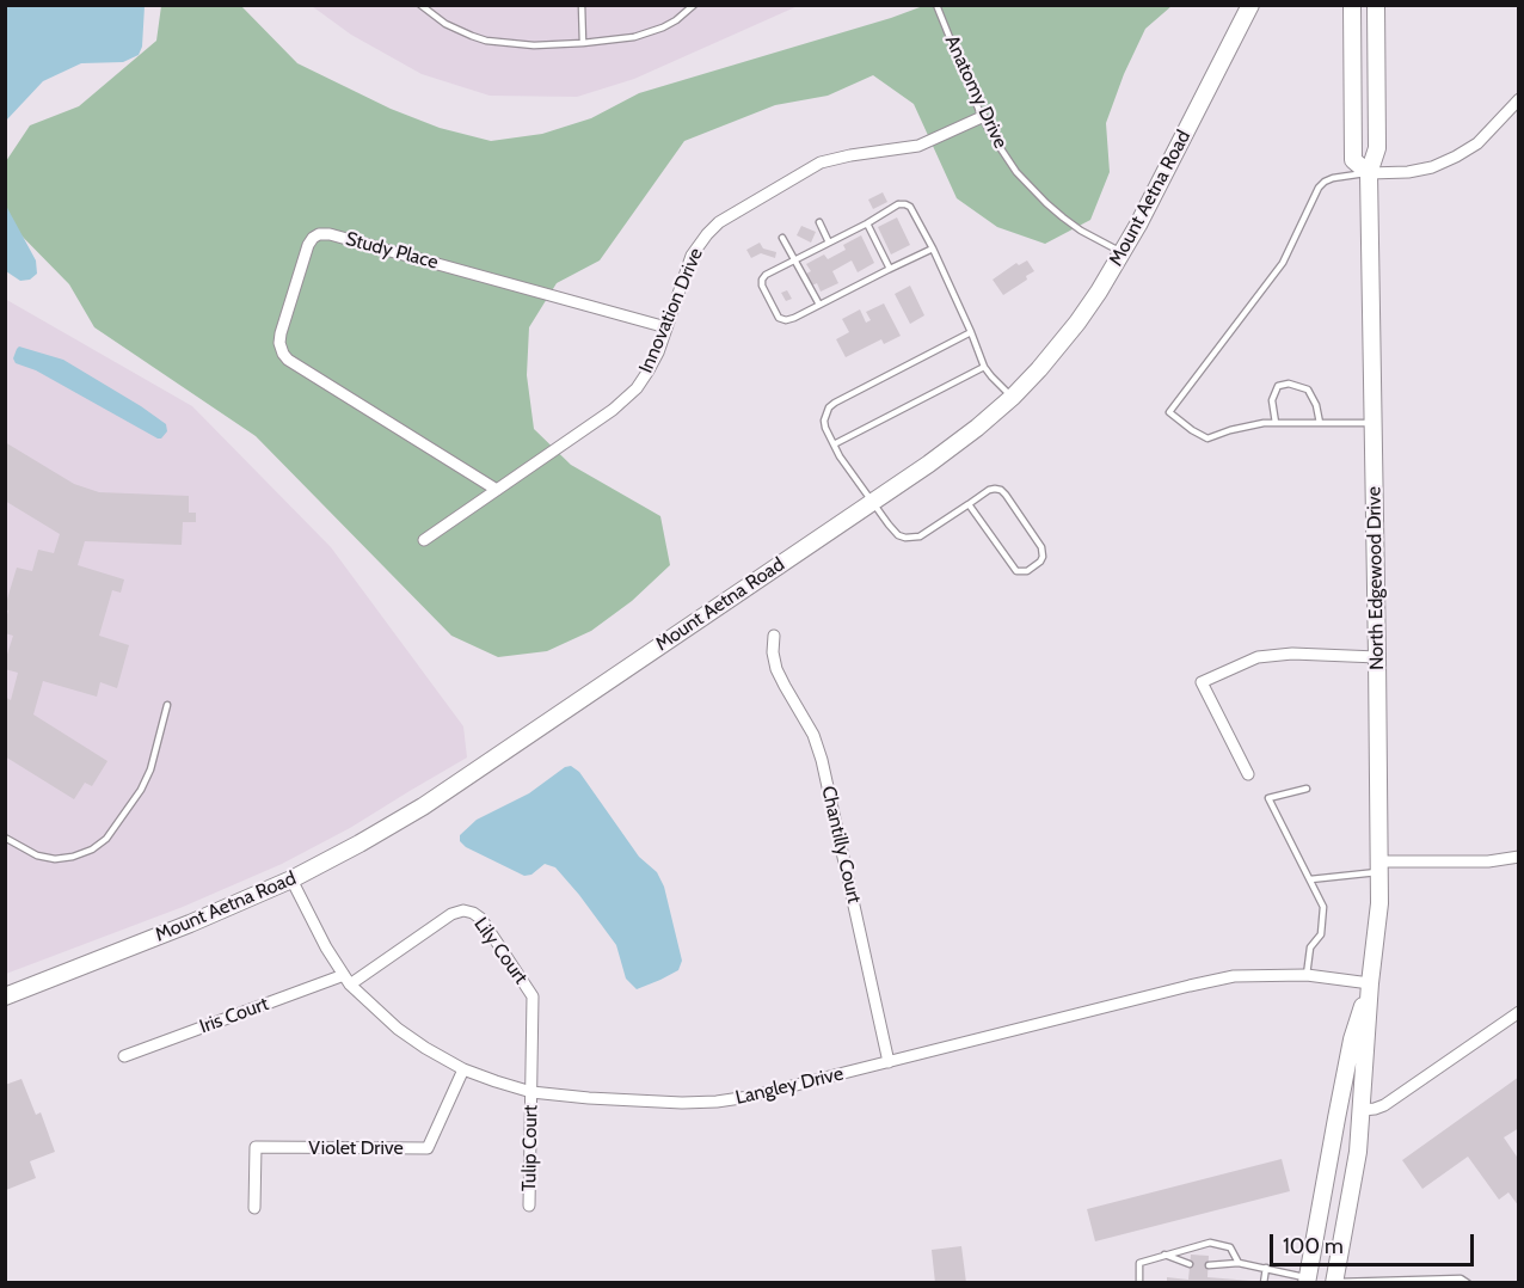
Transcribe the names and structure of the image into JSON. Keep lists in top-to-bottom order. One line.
{"streets":{"main road":["Mount Aetna Road","North Edgewood Drive"],"street":["Study Place","Innovation Drive","Chantilly Court","Lily Court","Iris Court","Langley Drive","Violet Drive","Tulip Court"],"lane":["Anatomy Drive"]},"crossings":[["Anatomy Drive","Mount Aetna Road"],["Anatomy Drive","Innovation Drive"],["Mount Aetna Road","Langley Drive"],["Study Place","Innovation Drive"],["North Edgewood Drive","Langley Drive"],["Chantilly Court","Langley Drive"],["Lily Court","Iris Court"],["Lily Court","Langley Drive"],["Lily Court","Tulip Court"],["Iris Court","Langley Drive"],["Langley Drive","Violet Drive"],["Langley Drive","Tulip Court"]],"scale_bar":"100 m"}
